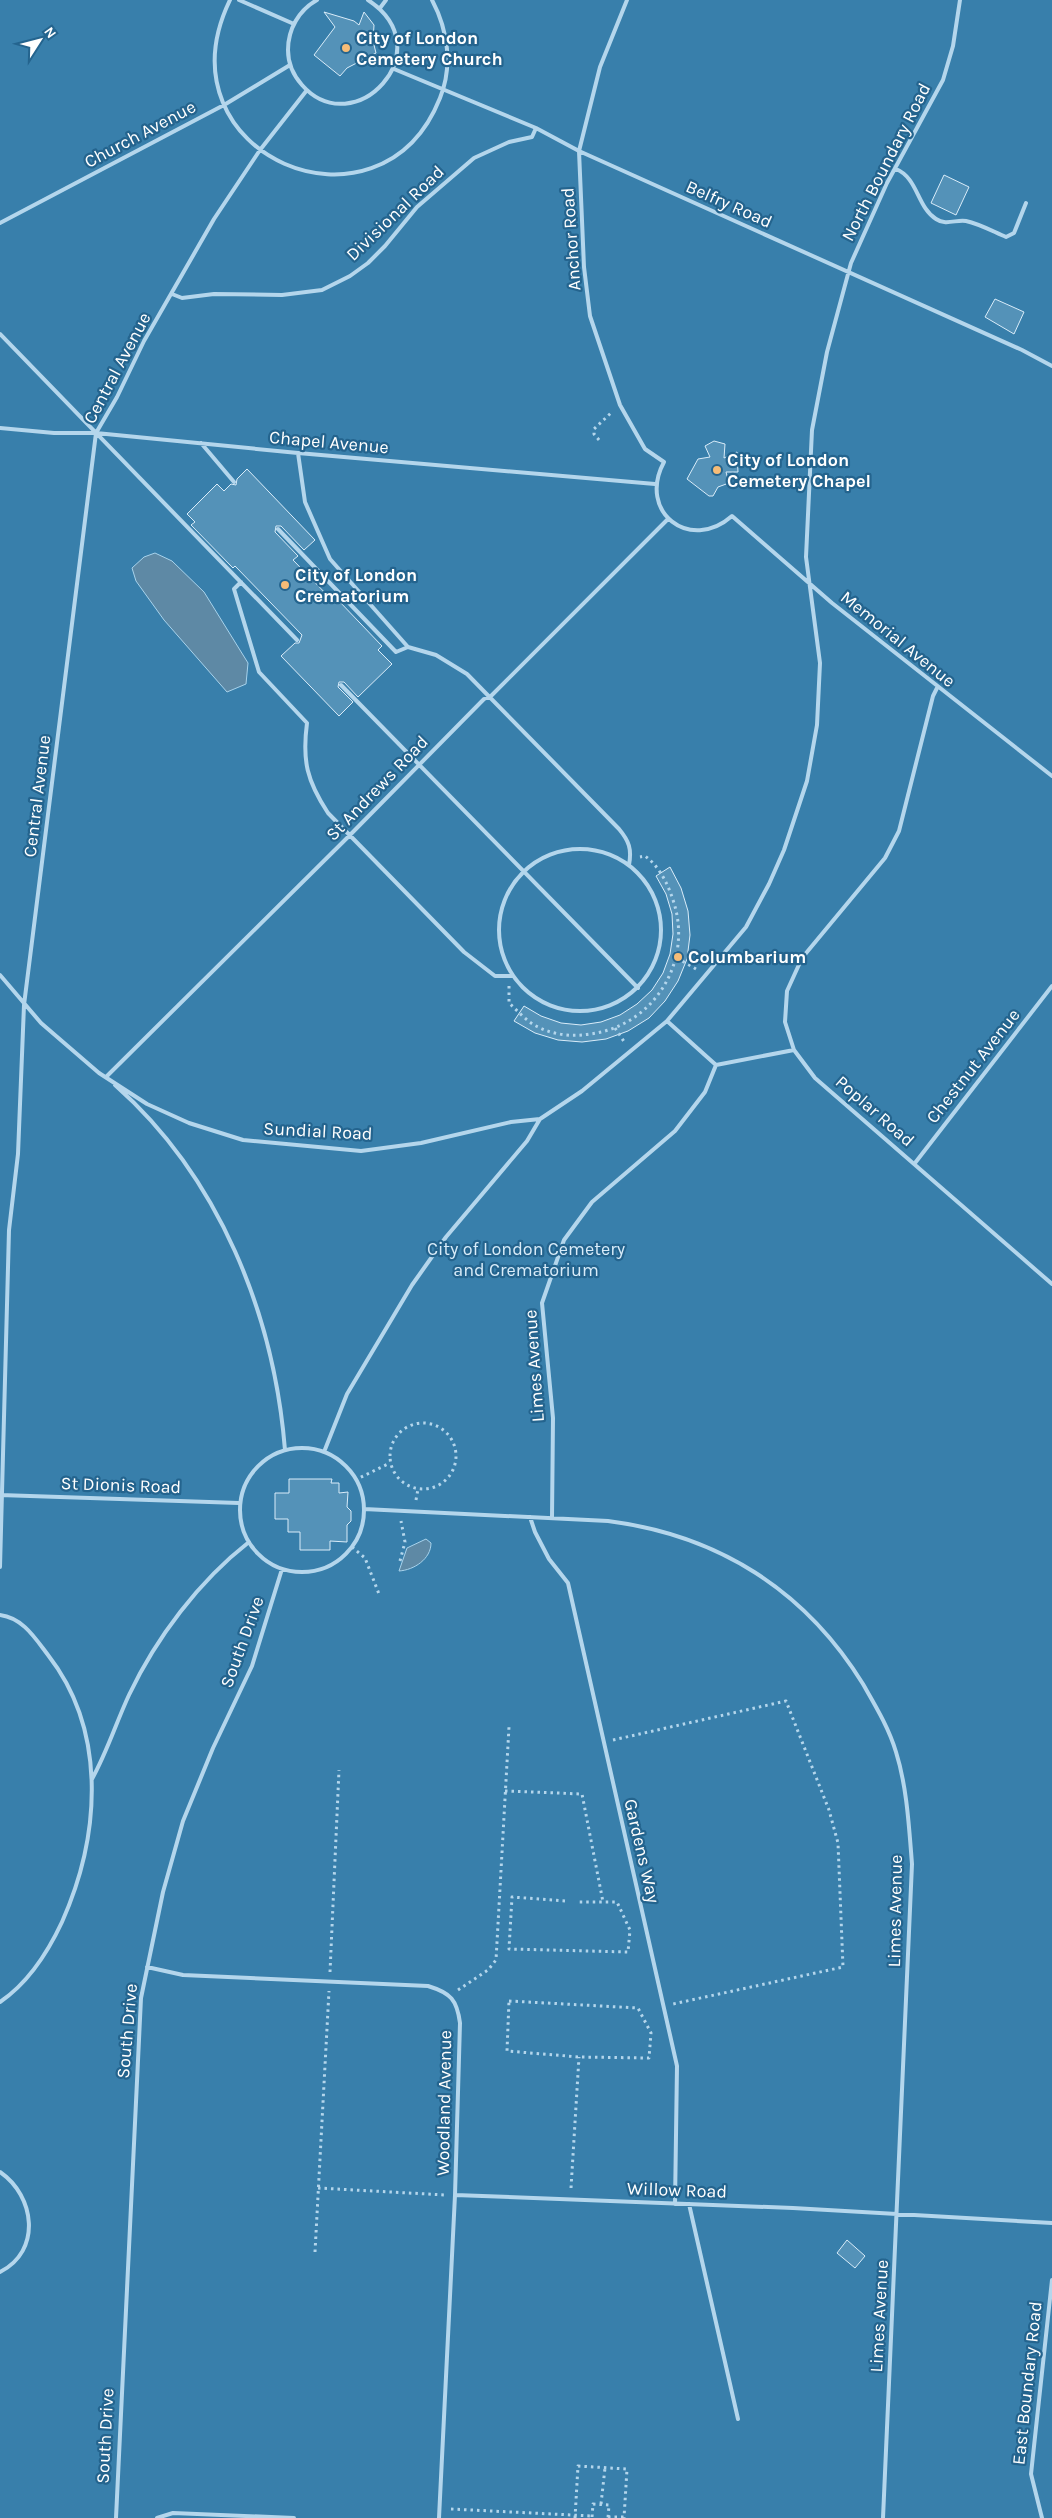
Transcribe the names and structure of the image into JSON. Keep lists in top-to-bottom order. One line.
{"streets":{"lane":["Church Avenue","North Boundary Road","Belfry Road","Divisional Road","Anchor Road","Central Avenue","Chapel Avenue","Memorial Avenue","St Andrews Road","Chestnut Avenue","Poplar Road","Sundial Road","Limes Avenue","St Dionis Road","South Drive","Gardens Way","Woodland Avenue","Willow Road","East Boundary Road"]},"crossings":[["North Boundary Road","Belfry Road"],["North Boundary Road","Memorial Avenue"],["North Boundary Road","Sundial Road"],["North Boundary Road","St Dionis Road"],["North Boundary Road","South Drive"],["Belfry Road","Divisional Road"],["Belfry Road","Anchor Road"],["Divisional Road","Central Avenue"],["Anchor Road","Chapel Avenue"],["Central Avenue","Chapel Avenue"],["Central Avenue","St Dionis Road"],["Memorial Avenue","St Andrews Road"],["Memorial Avenue","Poplar Road"],["St Andrews Road","Sundial Road"],["Chestnut Avenue","Poplar Road"],["Limes Avenue","Gardens Way"],["Limes Avenue","Willow Road"],["St Dionis Road","South Drive"],["Gardens Way","Willow Road"],["Woodland Avenue","Willow Road"]],"parks":["City of London Cemetery and Crematorium"],"places":["City of London Cemetery Church","City of London Cemetery Chapel","City of London Crematorium","Columbarium"],"north":"top right"}
